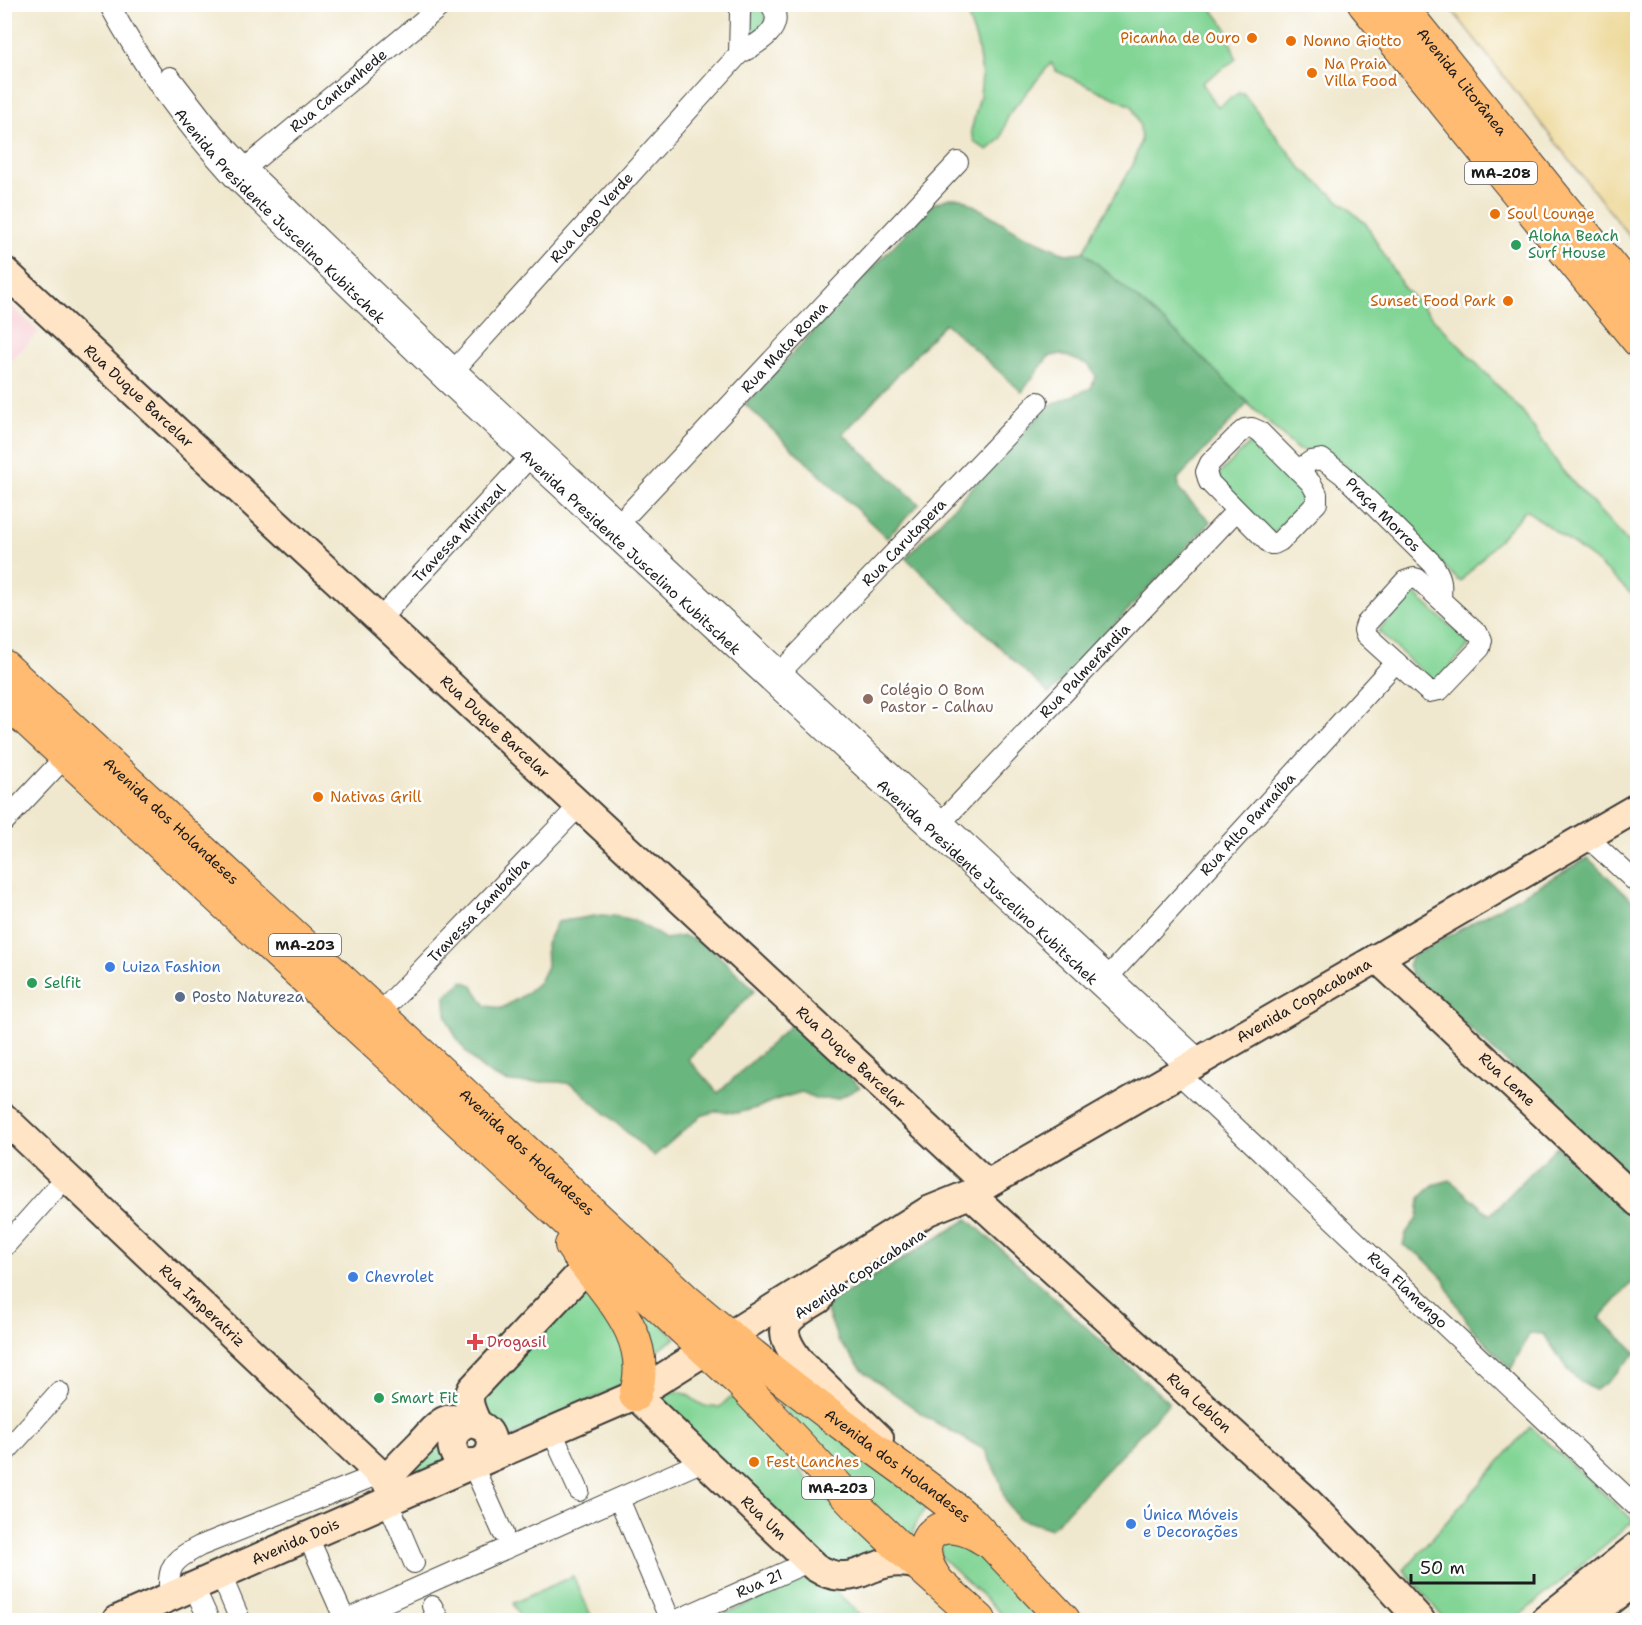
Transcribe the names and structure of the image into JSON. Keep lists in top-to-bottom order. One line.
{"streets":{"main road":["Avenida Litorânea","MA-208","Avenida dos Holandeses","MA-203"],"street":["Rua Cantanhede","Avenida Presidente Juscelino Kubitschek","Rua Lago Verde","Rua Mata Roma","Rua Duque Barcelar","Praça Morros","Travessa Mirinzal","Rua Carutapera","Rua Palmerândia","Rua Alto Parnaíba","Travessa Sambaíba","Avenida Copacabana","Rua Leme","Rua Flamengo","Rua Imperatriz","Rua Leblon","Rua Um","Avenida Dois","Rua 21"]},"crossings":[["Rua Cantanhede","Avenida Presidente Juscelino Kubitschek"],["Avenida Presidente Juscelino Kubitschek","Rua Lago Verde"],["Avenida Presidente Juscelino Kubitschek","Rua Mata Roma"],["Avenida Presidente Juscelino Kubitschek","Travessa Mirinzal"],["Avenida Presidente Juscelino Kubitschek","Rua Carutapera"],["Avenida Presidente Juscelino Kubitschek","Rua Palmerândia"],["Avenida Presidente Juscelino Kubitschek","Rua Alto Parnaíba"],["Avenida Presidente Juscelino Kubitschek","Avenida Copacabana"],["Avenida Presidente Juscelino Kubitschek","Rua Flamengo"],["Rua Duque Barcelar","Travessa Mirinzal"],["Rua Duque Barcelar","Travessa Sambaíba"],["Rua Duque Barcelar","Avenida Copacabana"],["Rua Duque Barcelar","Rua Leblon"],["Avenida dos Holandeses","Travessa Sambaíba"],["Avenida dos Holandeses","MA-203"],["Avenida dos Holandeses","Avenida Copacabana"],["Avenida dos Holandeses","Avenida Dois"],["MA-203","Avenida Copacabana"],["MA-203","Rua Um"],["MA-203","Avenida Dois"],["Avenida Copacabana","Rua Leme"],["Avenida Copacabana","Rua Flamengo"],["Avenida Copacabana","Rua Leblon"],["Avenida Copacabana","Avenida Dois"],["Rua Imperatriz","Avenida Dois"],["Rua Um","Avenida Dois"],["Rua Um","Rua 21"]],"places":{"other":["Picanha de Ouro","Nonno Giotto","Na Praia Villa Food","Soul Lounge","Aloha Beach Surf House","Sunset Food Park","Colégio O Bom Pastor - Calhau","Nativas Grill","Luiza Fashion","Selfit","Posto Natureza","Chevrolet","Smart Fit","Fest Lanches","Única Móveis e Decorações"],"health":["Drogasil"]},"scale_bar":"50 m"}
